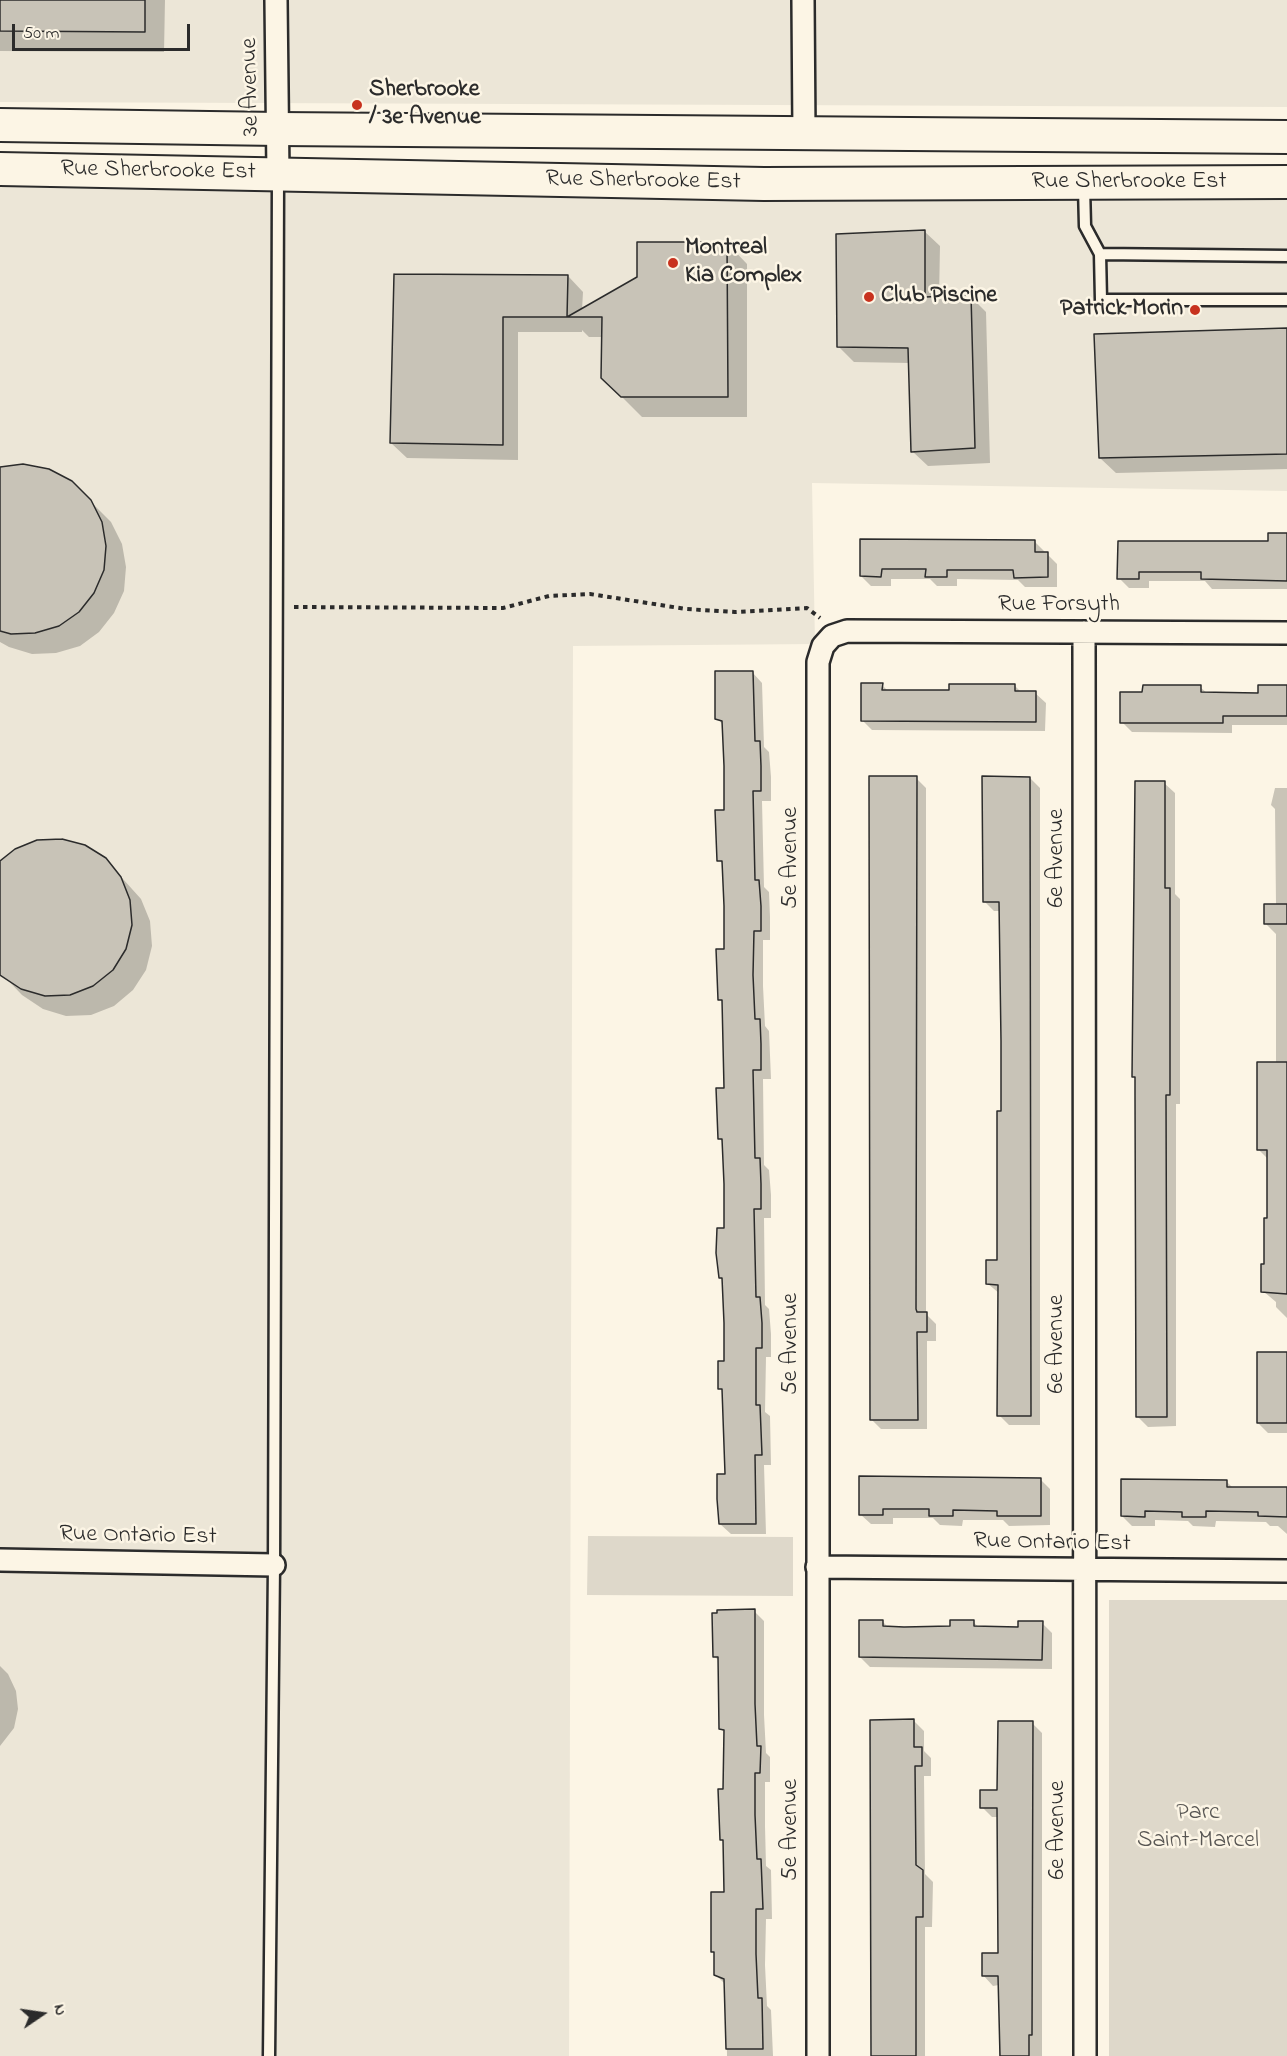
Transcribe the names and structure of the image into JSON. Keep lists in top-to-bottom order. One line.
{"streets":{"main road":["Rue Sherbrooke Est"],"street":["3e Avenue","Rue Forsyth","5e Avenue","6e Avenue","Rue Ontario Est"]},"crossings":[["3e Avenue","Rue Sherbrooke Est"],["Rue Forsyth","5e Avenue"],["Rue Forsyth","6e Avenue"],["5e Avenue","Rue Ontario Est"],["6e Avenue","Rue Ontario Est"]],"parks":["Parc Saint-Marcel"],"places":["Sherbrooke / 3e Avenue","Montreal Kia Complex","Club Piscine","Patrick Morin"],"scale_bar":"50 m","north":"right"}
